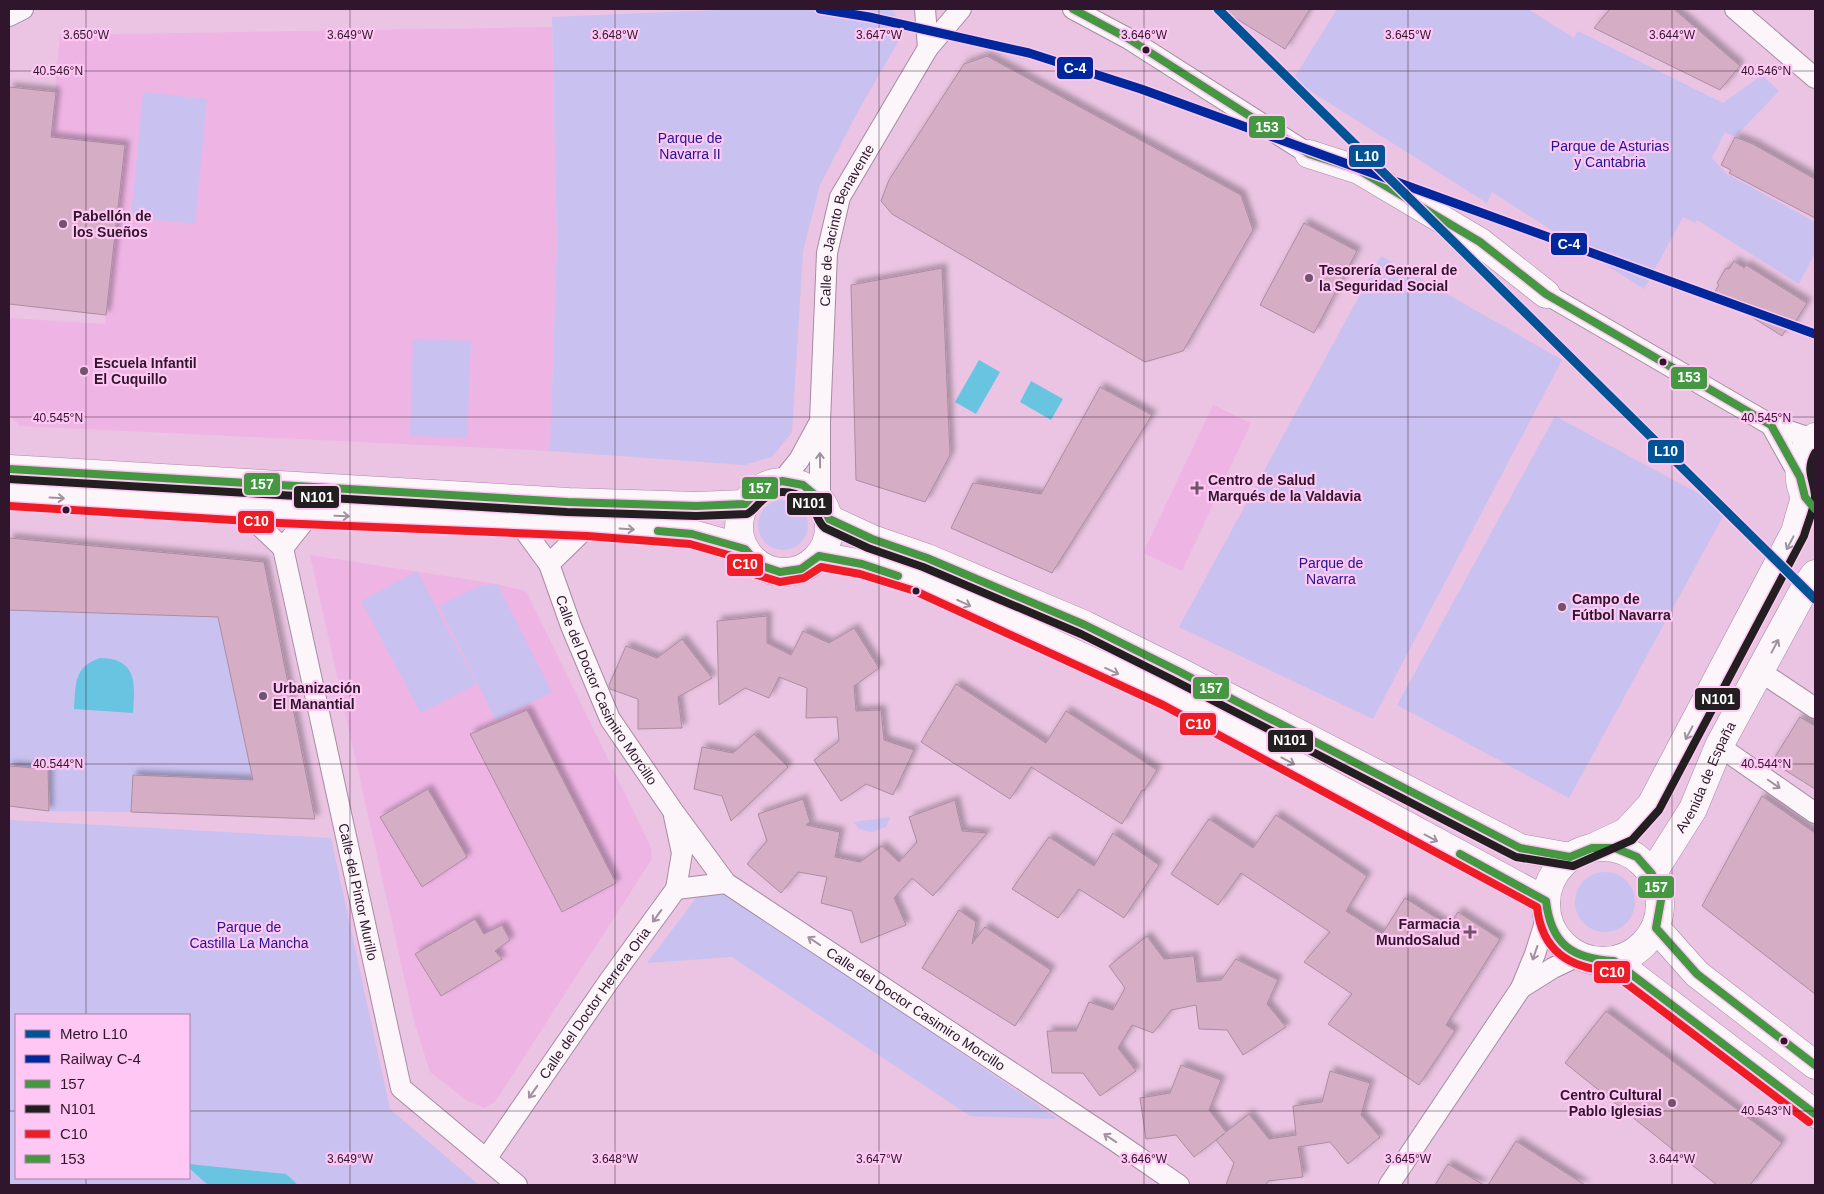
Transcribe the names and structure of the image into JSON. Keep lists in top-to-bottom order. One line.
{"streets":{"main road":["Avenida de España"],"street":["Calle de Jacinto Benavente","Calle del Doctor Casimiro Morcillo","Calle del Pintor Murillo","Calle del Doctor Herrera Oria"]},"crossings":[["Calle del Doctor Casimiro Morcillo","Calle del Doctor Herrera Oria"],["Calle del Pintor Murillo","Calle del Doctor Herrera Oria"]],"one_way":["Calle del Doctor Casimiro Morcillo","Calle del Doctor Herrera Oria"],"parks":["Parque de Navarra II","Parque de Asturias y Cantabria","Parque de Navarra","Parque de Castilla La Mancha"],"places":{"other":["Pabellón de los Sueños","Tesorería General de la Seguridad Social","Escuela Infantil El Cuquillo","Campo de Fútbol Navarra","Urbanización El Manantial","Centro Cultural Pablo Iglesias"],"health":["Centro de Salud Marqués de la Valdavia","Farmacia MundoSalud"]},"lines":["metro line L10","rail line C-4","transit line 153","transit line N101","transit line 157","transit line C10"],"legend":["Metro L10","Railway C-4","157","N101","C10","153"],"coordinates":["3.650°W","3.649°W","3.648°W","3.647°W","3.646°W","3.645°W","3.644°W","40.546°N","40.545°N","40.544°N","40.543°N"]}
